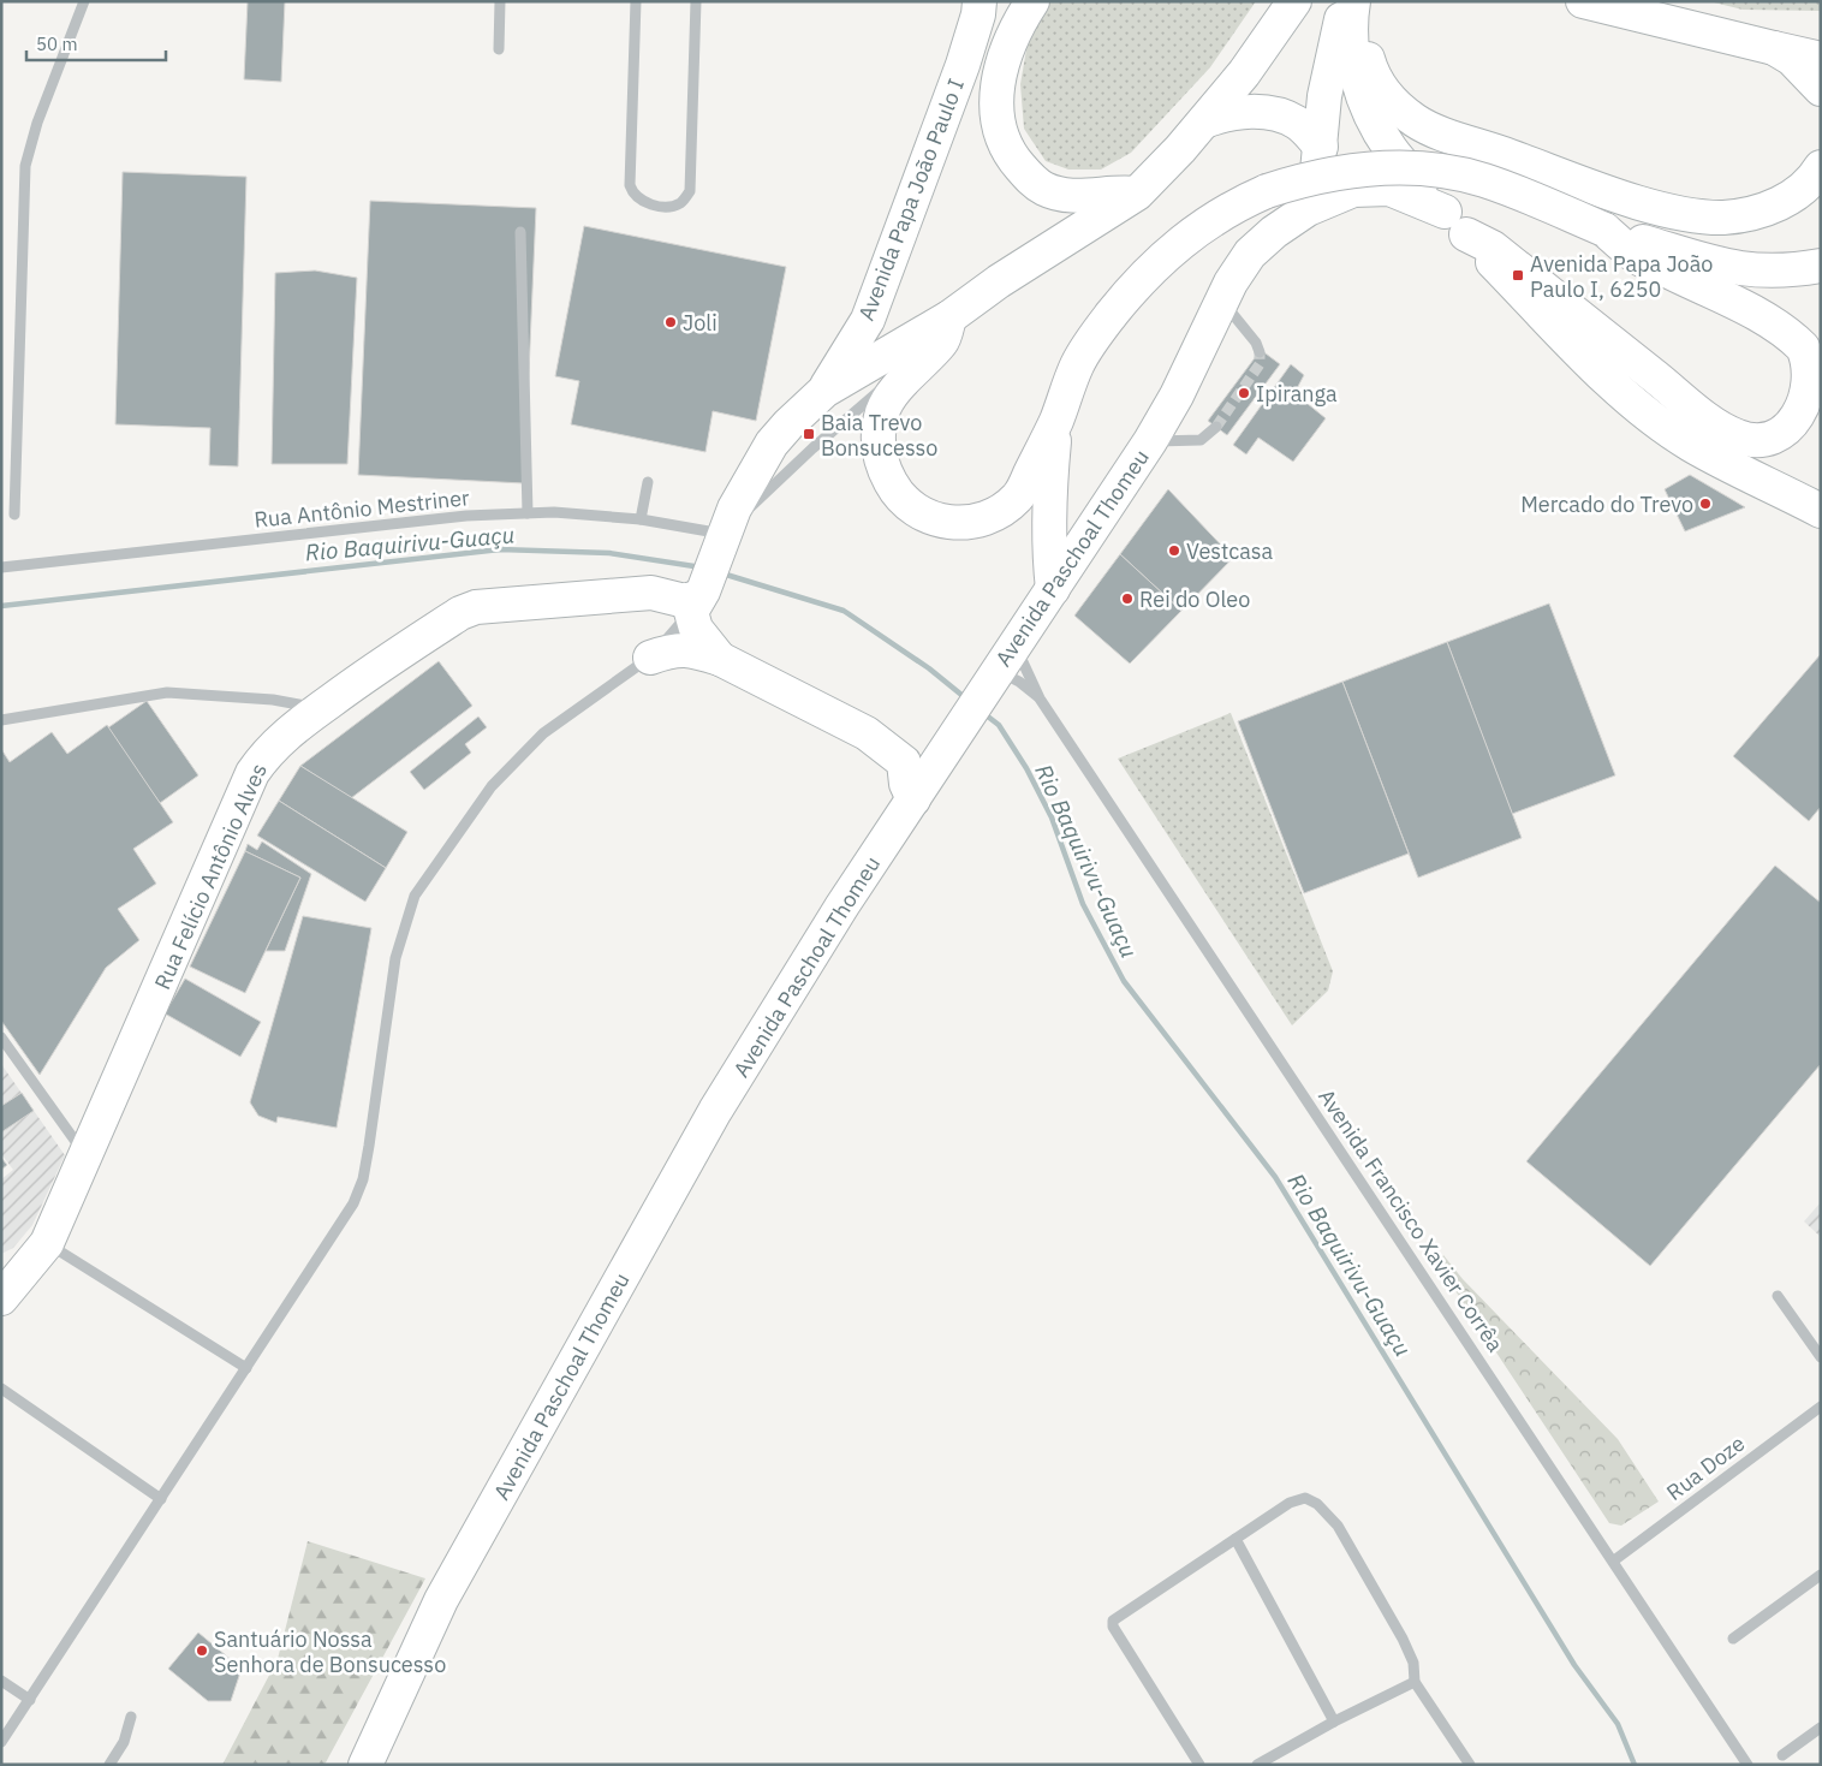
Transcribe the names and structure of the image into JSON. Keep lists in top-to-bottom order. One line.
{"streets":{"main road":["Avenida Papa João Paulo I","Avenida Paschoal Thomeu","Rua Felício Antônio Alves"],"street":["Rua Antônio Mestriner","Avenida Francisco Xavier Corrêa","Rua Doze"]},"crossings":[["Avenida Paschoal Thomeu","Avenida Francisco Xavier Corrêa"],["Avenida Francisco Xavier Corrêa","Rua Doze"]],"water":["Rio Baquirivu-Guaçu"],"places":{"transit":["Avenida Papa João Paulo I, 6250","Baia Trevo Bonsucesso"],"other":["Joli","Ipiranga","Mercado do Trevo","Vestcasa","Rei do Oleo","Santuário Nossa Senhora de Bonsucesso"]},"scale_bar":"50 m"}
